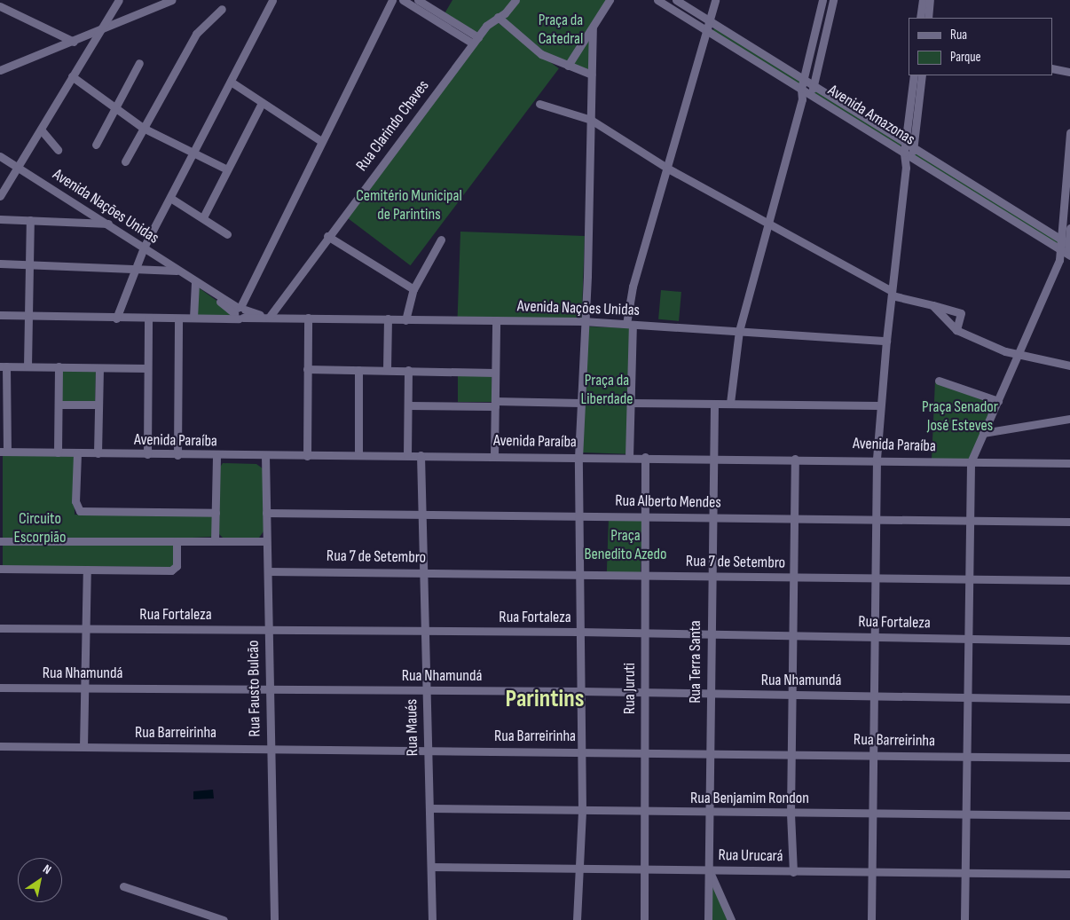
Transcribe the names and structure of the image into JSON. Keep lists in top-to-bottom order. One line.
{"streets":{"street":["Avenida Amazonas","Rua Clarindo Chaves","Avenida Nações Unidas","Avenida Paraíba","Rua Alberto Mendes","Rua 7 de Setembro","Rua Fortaleza","Rua Terra Santa","Rua Nhamundá","Rua Fausto Bulcão","Rua Juruti","Rua Maués","Rua Barreirinha","Rua Benjamim Rondon","Rua Urucará"]},"crossings":[["Rua Clarindo Chaves","Avenida Nações Unidas"],["Avenida Paraíba","Rua Terra Santa"],["Avenida Paraíba","Rua Fausto Bulcão"],["Avenida Paraíba","Rua Juruti"],["Avenida Paraíba","Rua Maués"],["Rua Alberto Mendes","Rua Terra Santa"],["Rua Alberto Mendes","Rua Fausto Bulcão"],["Rua Alberto Mendes","Rua Juruti"],["Rua Alberto Mendes","Rua Maués"],["Rua 7 de Setembro","Rua Terra Santa"],["Rua 7 de Setembro","Rua Fausto Bulcão"],["Rua 7 de Setembro","Rua Juruti"],["Rua 7 de Setembro","Rua Maués"],["Rua Fortaleza","Rua Terra Santa"],["Rua Fortaleza","Rua Fausto Bulcão"],["Rua Fortaleza","Rua Juruti"],["Rua Fortaleza","Rua Maués"],["Rua Terra Santa","Rua Nhamundá"],["Rua Terra Santa","Rua Barreirinha"],["Rua Terra Santa","Rua Benjamim Rondon"],["Rua Terra Santa","Rua Urucará"],["Rua Nhamundá","Rua Fausto Bulcão"],["Rua Nhamundá","Rua Juruti"],["Rua Nhamundá","Rua Maués"],["Rua Fausto Bulcão","Rua Barreirinha"],["Rua Juruti","Rua Barreirinha"],["Rua Juruti","Rua Benjamim Rondon"],["Rua Juruti","Rua Urucará"],["Rua Maués","Rua Barreirinha"],["Rua Maués","Rua Benjamim Rondon"],["Rua Maués","Rua Urucará"]],"districts":["Parintins"],"parks":["Praça da Catedral","Cemitério Municipal de Parintins","Praça da Liberdade","Praça Senador José Esteves","Circuito Escorpião","Praça Benedito Azedo"],"legend":["Rua","Parque"],"north":"top right"}
